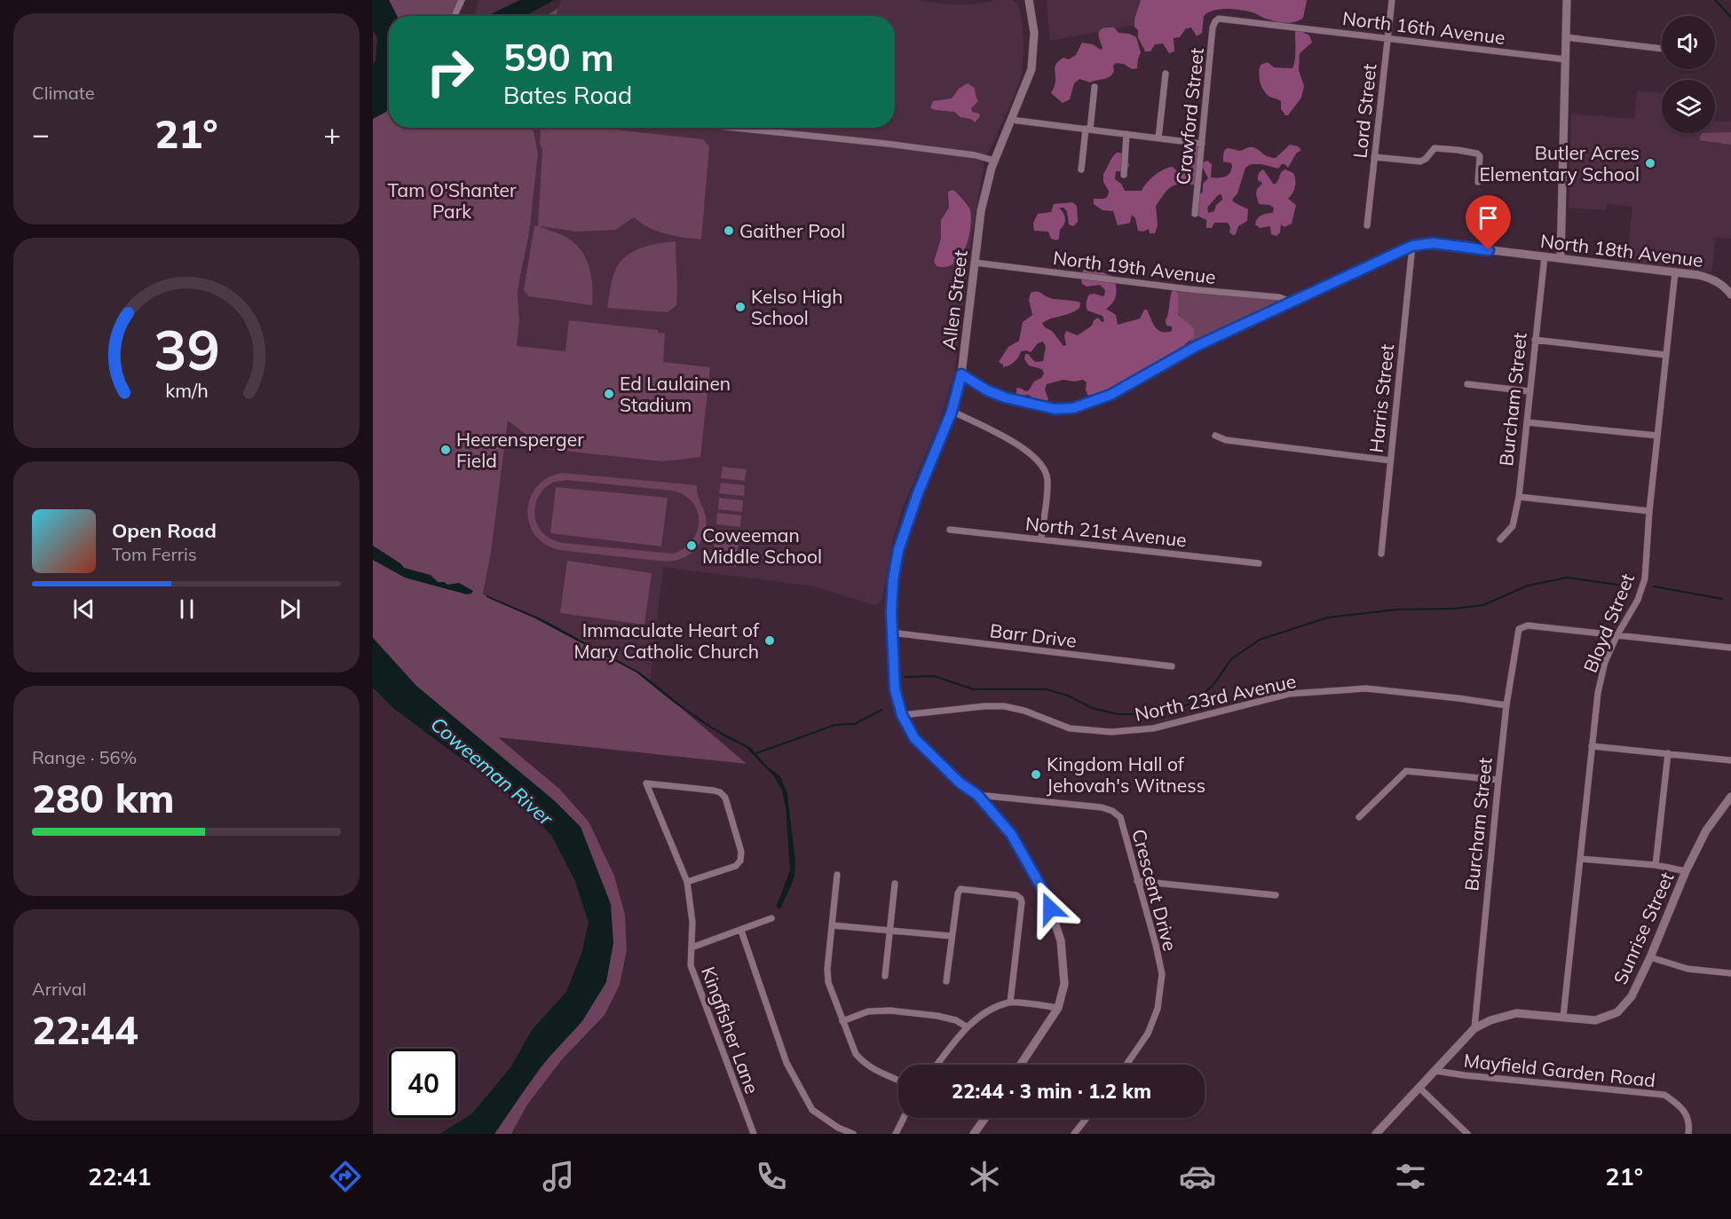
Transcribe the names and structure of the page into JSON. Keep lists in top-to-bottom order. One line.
{"streets":{"street":["North 16th Avenue","Lord Street","Crawford Street","North 18th Avenue","North 19th Avenue","Allen Street","Harris Street","Burcham Street","North 21st Avenue","Bloyd Street","Barr Drive","North 23rd Avenue","Crescent Drive","Sunrise Street","Kingfisher Lane","Mayfield Garden Road"]},"crossings":[["North 16th Avenue","Lord Street"],["North 16th Avenue","Crawford Street"],["North 18th Avenue","Harris Street"],["North 18th Avenue","Burcham Street"],["North 18th Avenue","Bloyd Street"],["North 19th Avenue","Allen Street"],["Allen Street","Barr Drive"],["Allen Street","North 23rd Avenue"],["Allen Street","Crescent Drive"],["Burcham Street","Bloyd Street"],["Burcham Street","North 23rd Avenue"],["Burcham Street","Sunrise Street"],["Bloyd Street","Sunrise Street"],["Sunrise Street","Mayfield Garden Road"]],"water":["Coweeman River"],"parks":["Tam O'Shanter Park"],"places":["Butler Acres Elementary School","Gaither Pool","Kelso High School","Ed Laulainen Stadium","Heerensperger Field","Coweeman Middle School","Immaculate Heart of Mary Catholic Church","Kingdom Hall of Jehovah's Witness"],"page":{"tile":["Climate",["Range · 56%","280 km"],["Arrival","22:44"]],"turn":["590 m","Bates Road"],"heat":["−","21°","+"],"song":["Open Road","Tom Ferris"],"limit":"40","trip":"22:44 · 3 min · 1.2 km","tabs":["22:41","21°"],"gauge":["39","km/h"]}}
